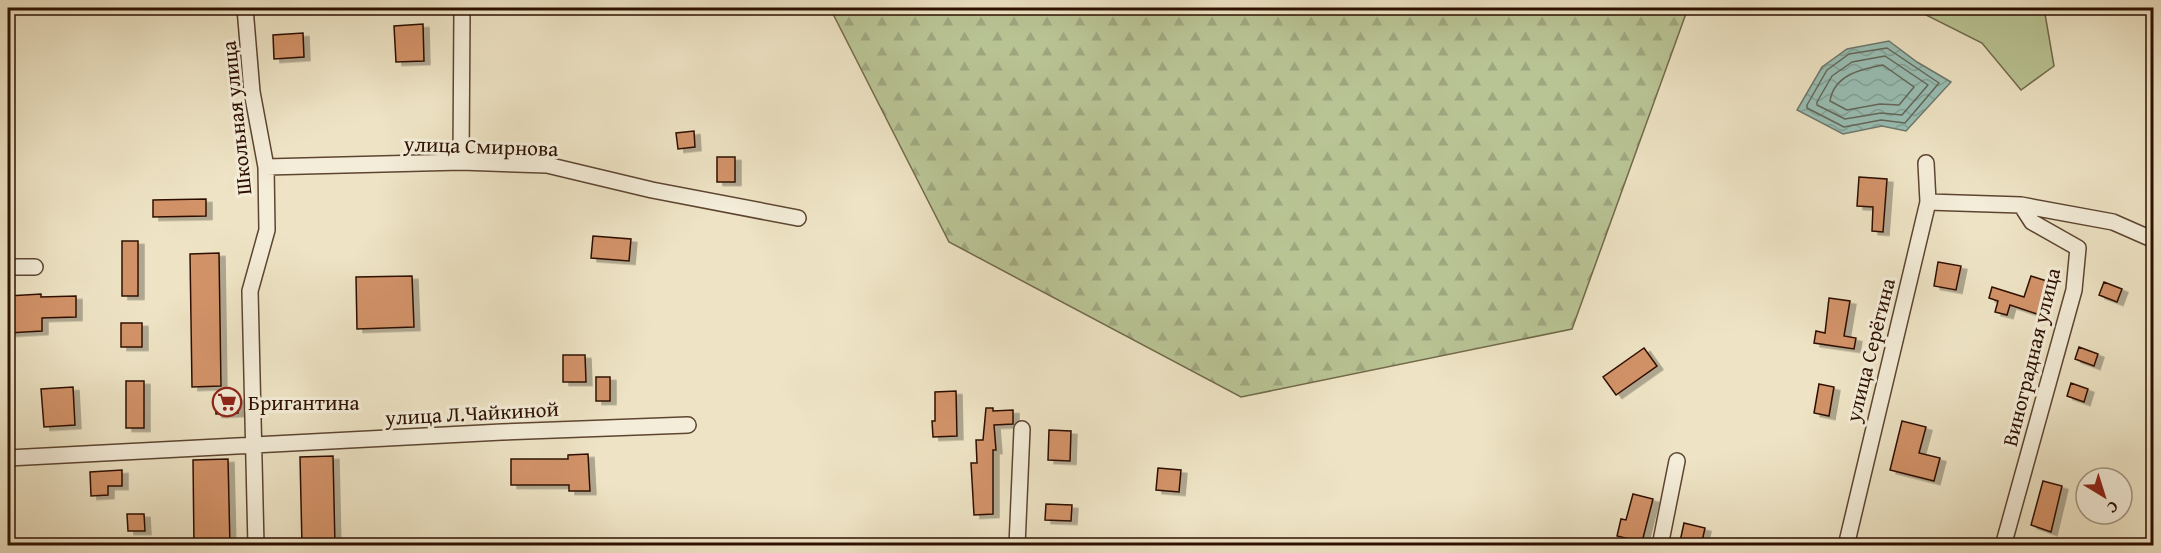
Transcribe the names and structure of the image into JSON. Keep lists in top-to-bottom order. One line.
{"streets":{"street":["Школьная улица","улица Смирнова","улица Серёгина","Виноградная улица","улица Л.Чайкиной"]},"crossings":[["Школьная улица","улица Смирнова"],["Школьная улица","улица Л.Чайкиной"]],"places":{"supermarket":["Бригантина"]},"north":"bottom right"}
